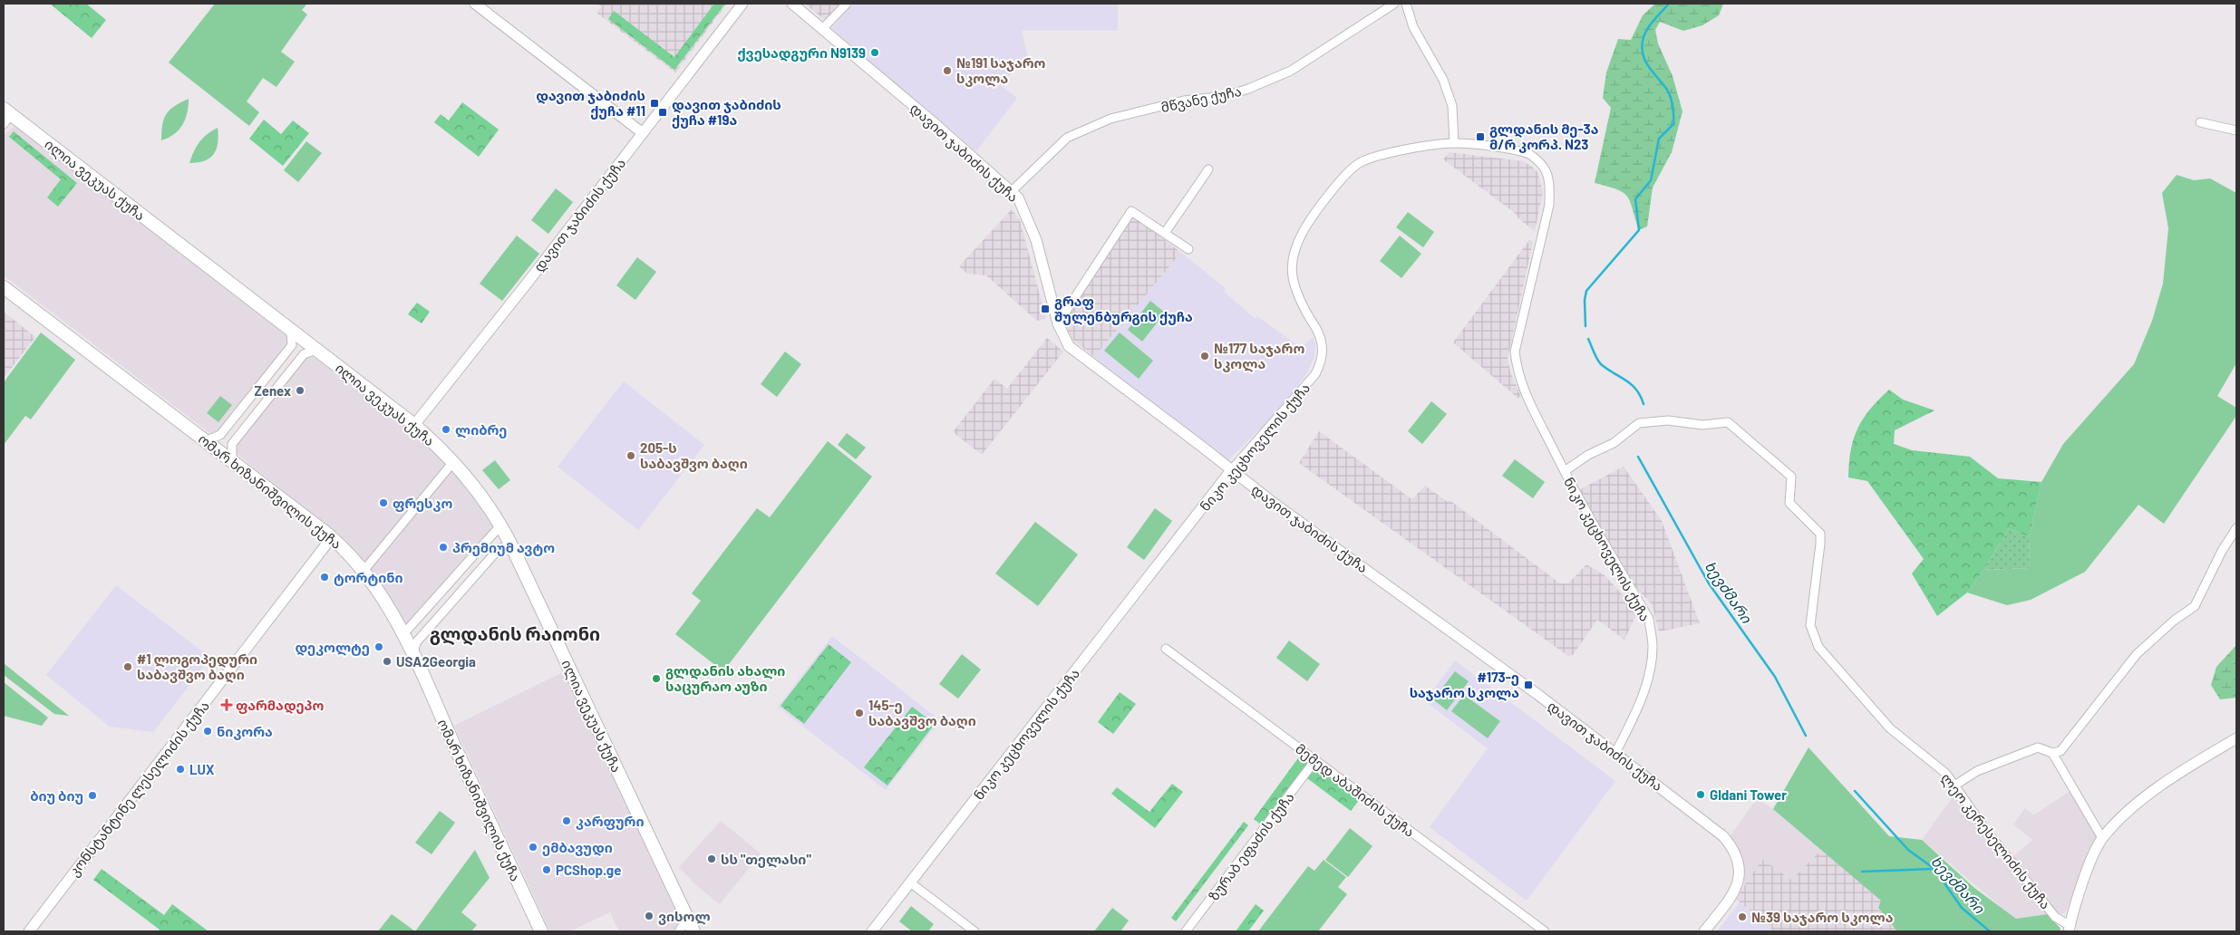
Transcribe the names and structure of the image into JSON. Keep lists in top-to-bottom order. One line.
{"streets":{"main road":["ილია ვეკუას ქუჩა","ომარ ხიზანიშვილის ქუჩა"],"street":["მწვანე ქუჩა","დავით ჯაბიძის ქუჩა","ნიკო კეცხოველის ქუჩა","კონსტანტინე ლესელიძის ქუჩა","მემედ აბაშიძის ქუჩა","ლეო კერესელიძის ქუჩა","ზურაბ ეფაძის ქუჩა"]},"crossings":[["მწვანე ქუჩა","დავით ჯაბიძის ქუჩა"],["დავით ჯაბიძის ქუჩა","ილია ვეკუას ქუჩა"],["დავით ჯაბიძის ქუჩა","ნიკო კეცხოველის ქუჩა"],["ნიკო კეცხოველის ქუჩა","ლეო კერესელიძის ქუჩა"],["ომარ ხიზანიშვილის ქუჩა","კონსტანტინე ლესელიძის ქუჩა"],["მემედ აბაშიძის ქუჩა","ზურაბ ეფაძის ქუჩა"]],"districts":["გლდანის რაიონი"],"water":["ხევძმარი"],"places":{"other":["ქვესადგური N9139","№191 საჯარო სკოლა","№177 საჯარო სკოლა","Zenex","ლიბრე","205-ს საბავშვო ბაღი","ფრესკო","პრემიუმ ავტო","ტორტინი","დეკოლტე","USA2Georgia","#1 ლოგოპედური საბავშვო ბაღი","გლდანის ახალი საცურაო აუზი","145-ე საბავშვო ბაღი","ნიკორა","LUX","Gldani Tower","ბიუ ბიუ","კარფური","ემბავუდი","სს \"თელასი\"","PCShop.ge","ვისოლ","№39 საჯარო სკოლა"],"transit":["დავით ჯაბიძის ქუჩა #11","დავით ჯაბიძის ქუჩა #19ა","გლდანის მე-3ა მ/რ კორპ. N23","გრაფ შულენბურგის ქუჩა","#173-ე საჯარო სკოლა"],"health":["ფარმადეპო"]}}
